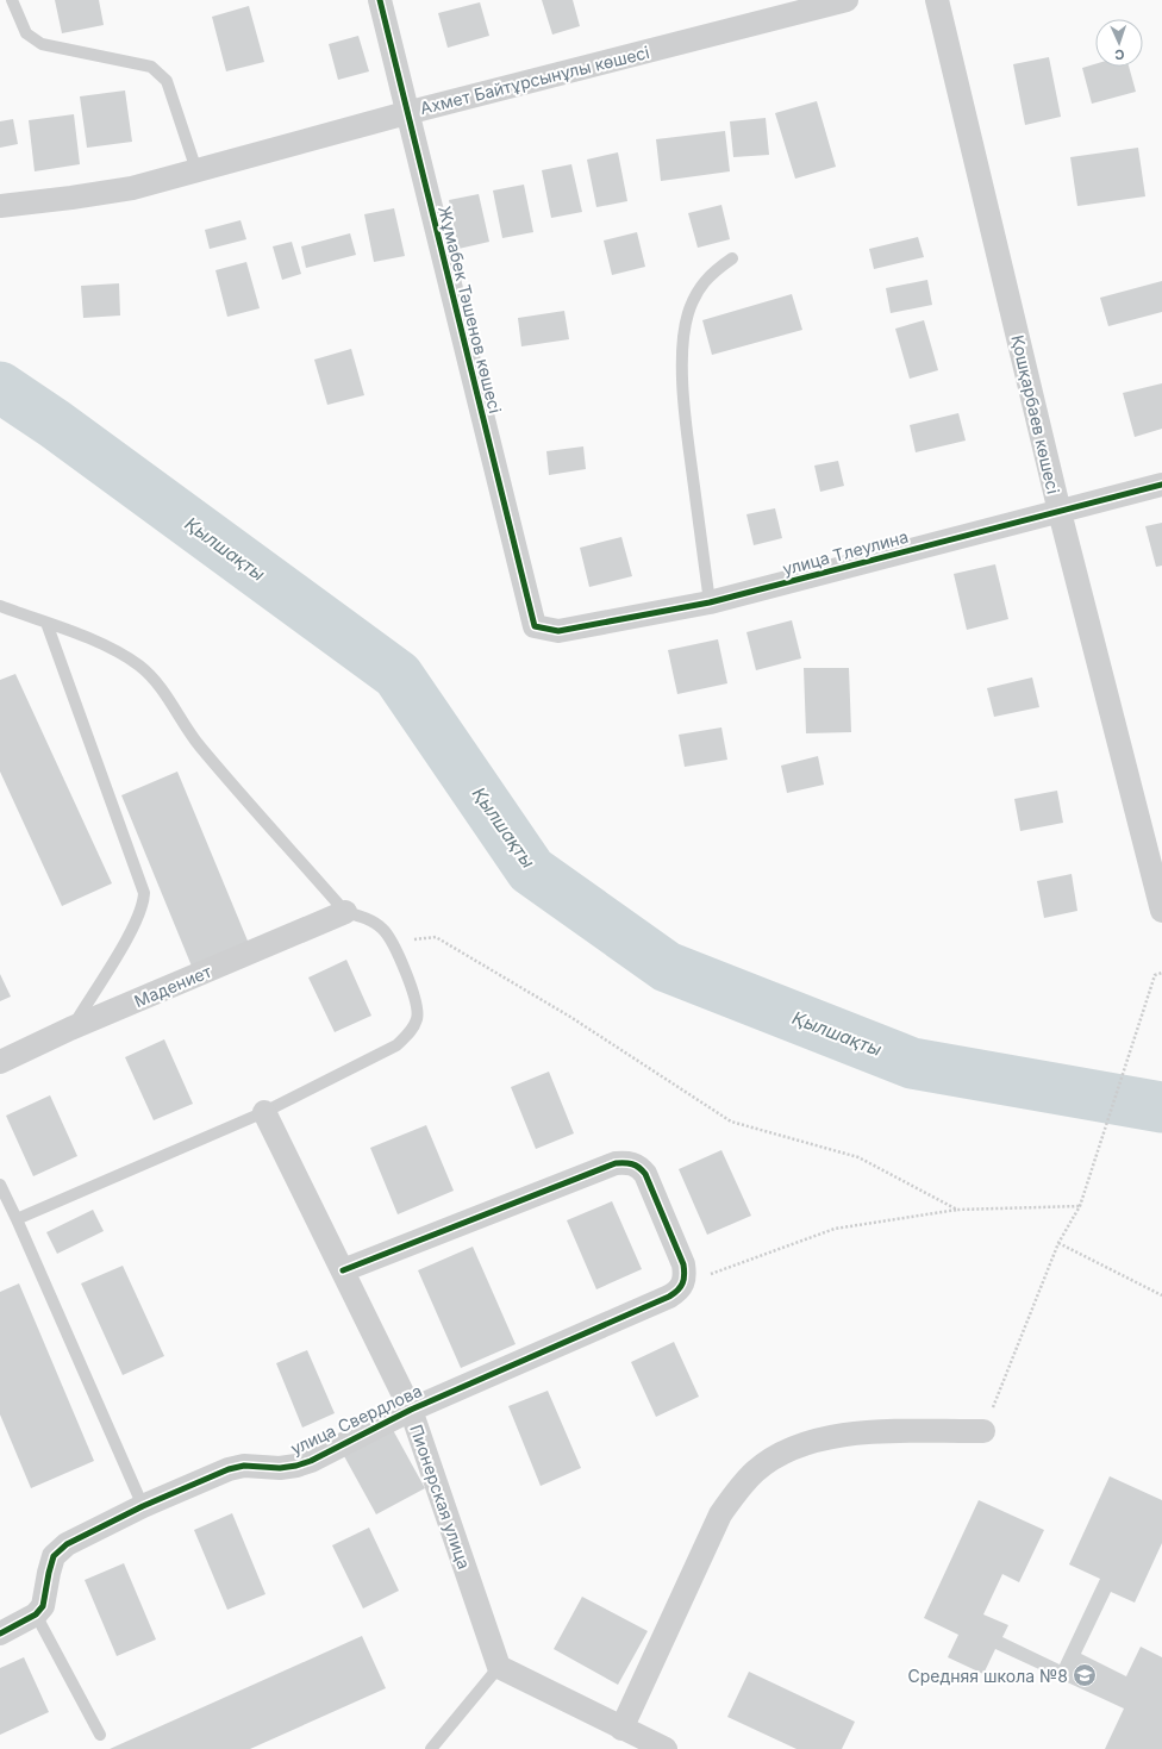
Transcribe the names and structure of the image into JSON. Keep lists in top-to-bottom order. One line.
{"streets":{"street":["Ахмет Байтұрсынұлы көшесі","Жұмабек Тәшенов көшесі","Қошқарбаев көшесі","улица Тлеулина","Мадениет","улица Свердлова","Пионерская улица"]},"crossings":[["Ахмет Байтұрсынұлы көшесі","Жұмабек Тәшенов көшесі"],["Жұмабек Тәшенов көшесі","улица Тлеулина"],["Қошқарбаев көшесі","улица Тлеулина"],["улица Свердлова","Пионерская улица"]],"water":["Қылшақты"],"places":{"school or university":["Средняя школа №8"]},"north":"bottom"}
